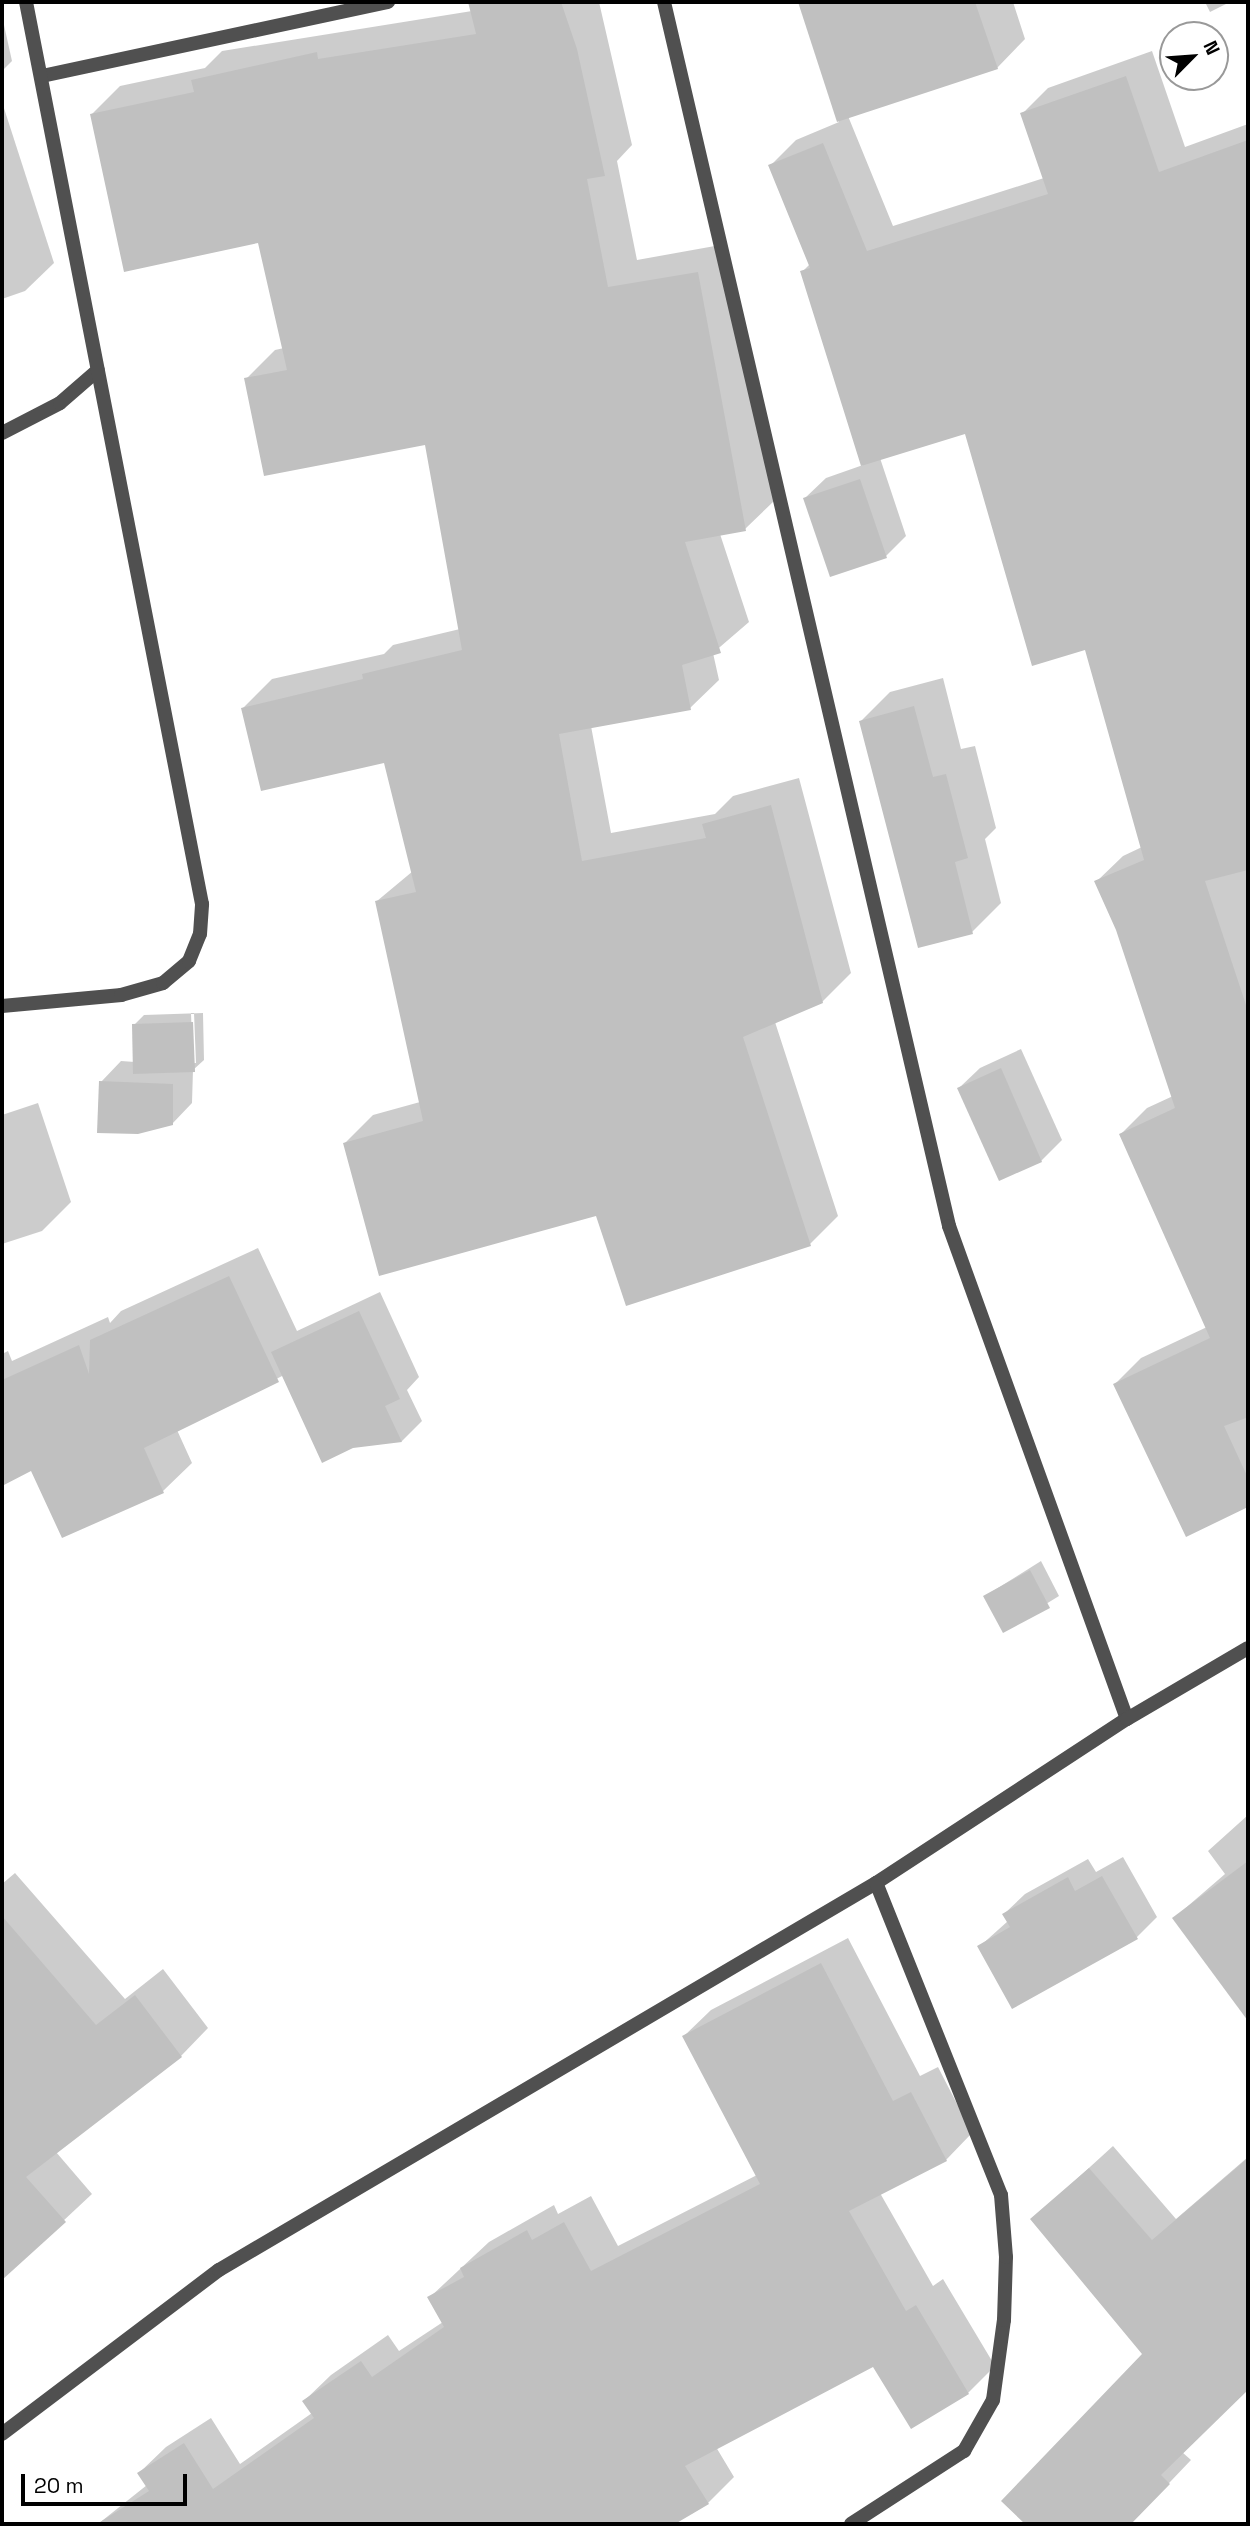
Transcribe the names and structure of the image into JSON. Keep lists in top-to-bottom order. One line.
{"scale_bar":"20 m","north":"top right"}
